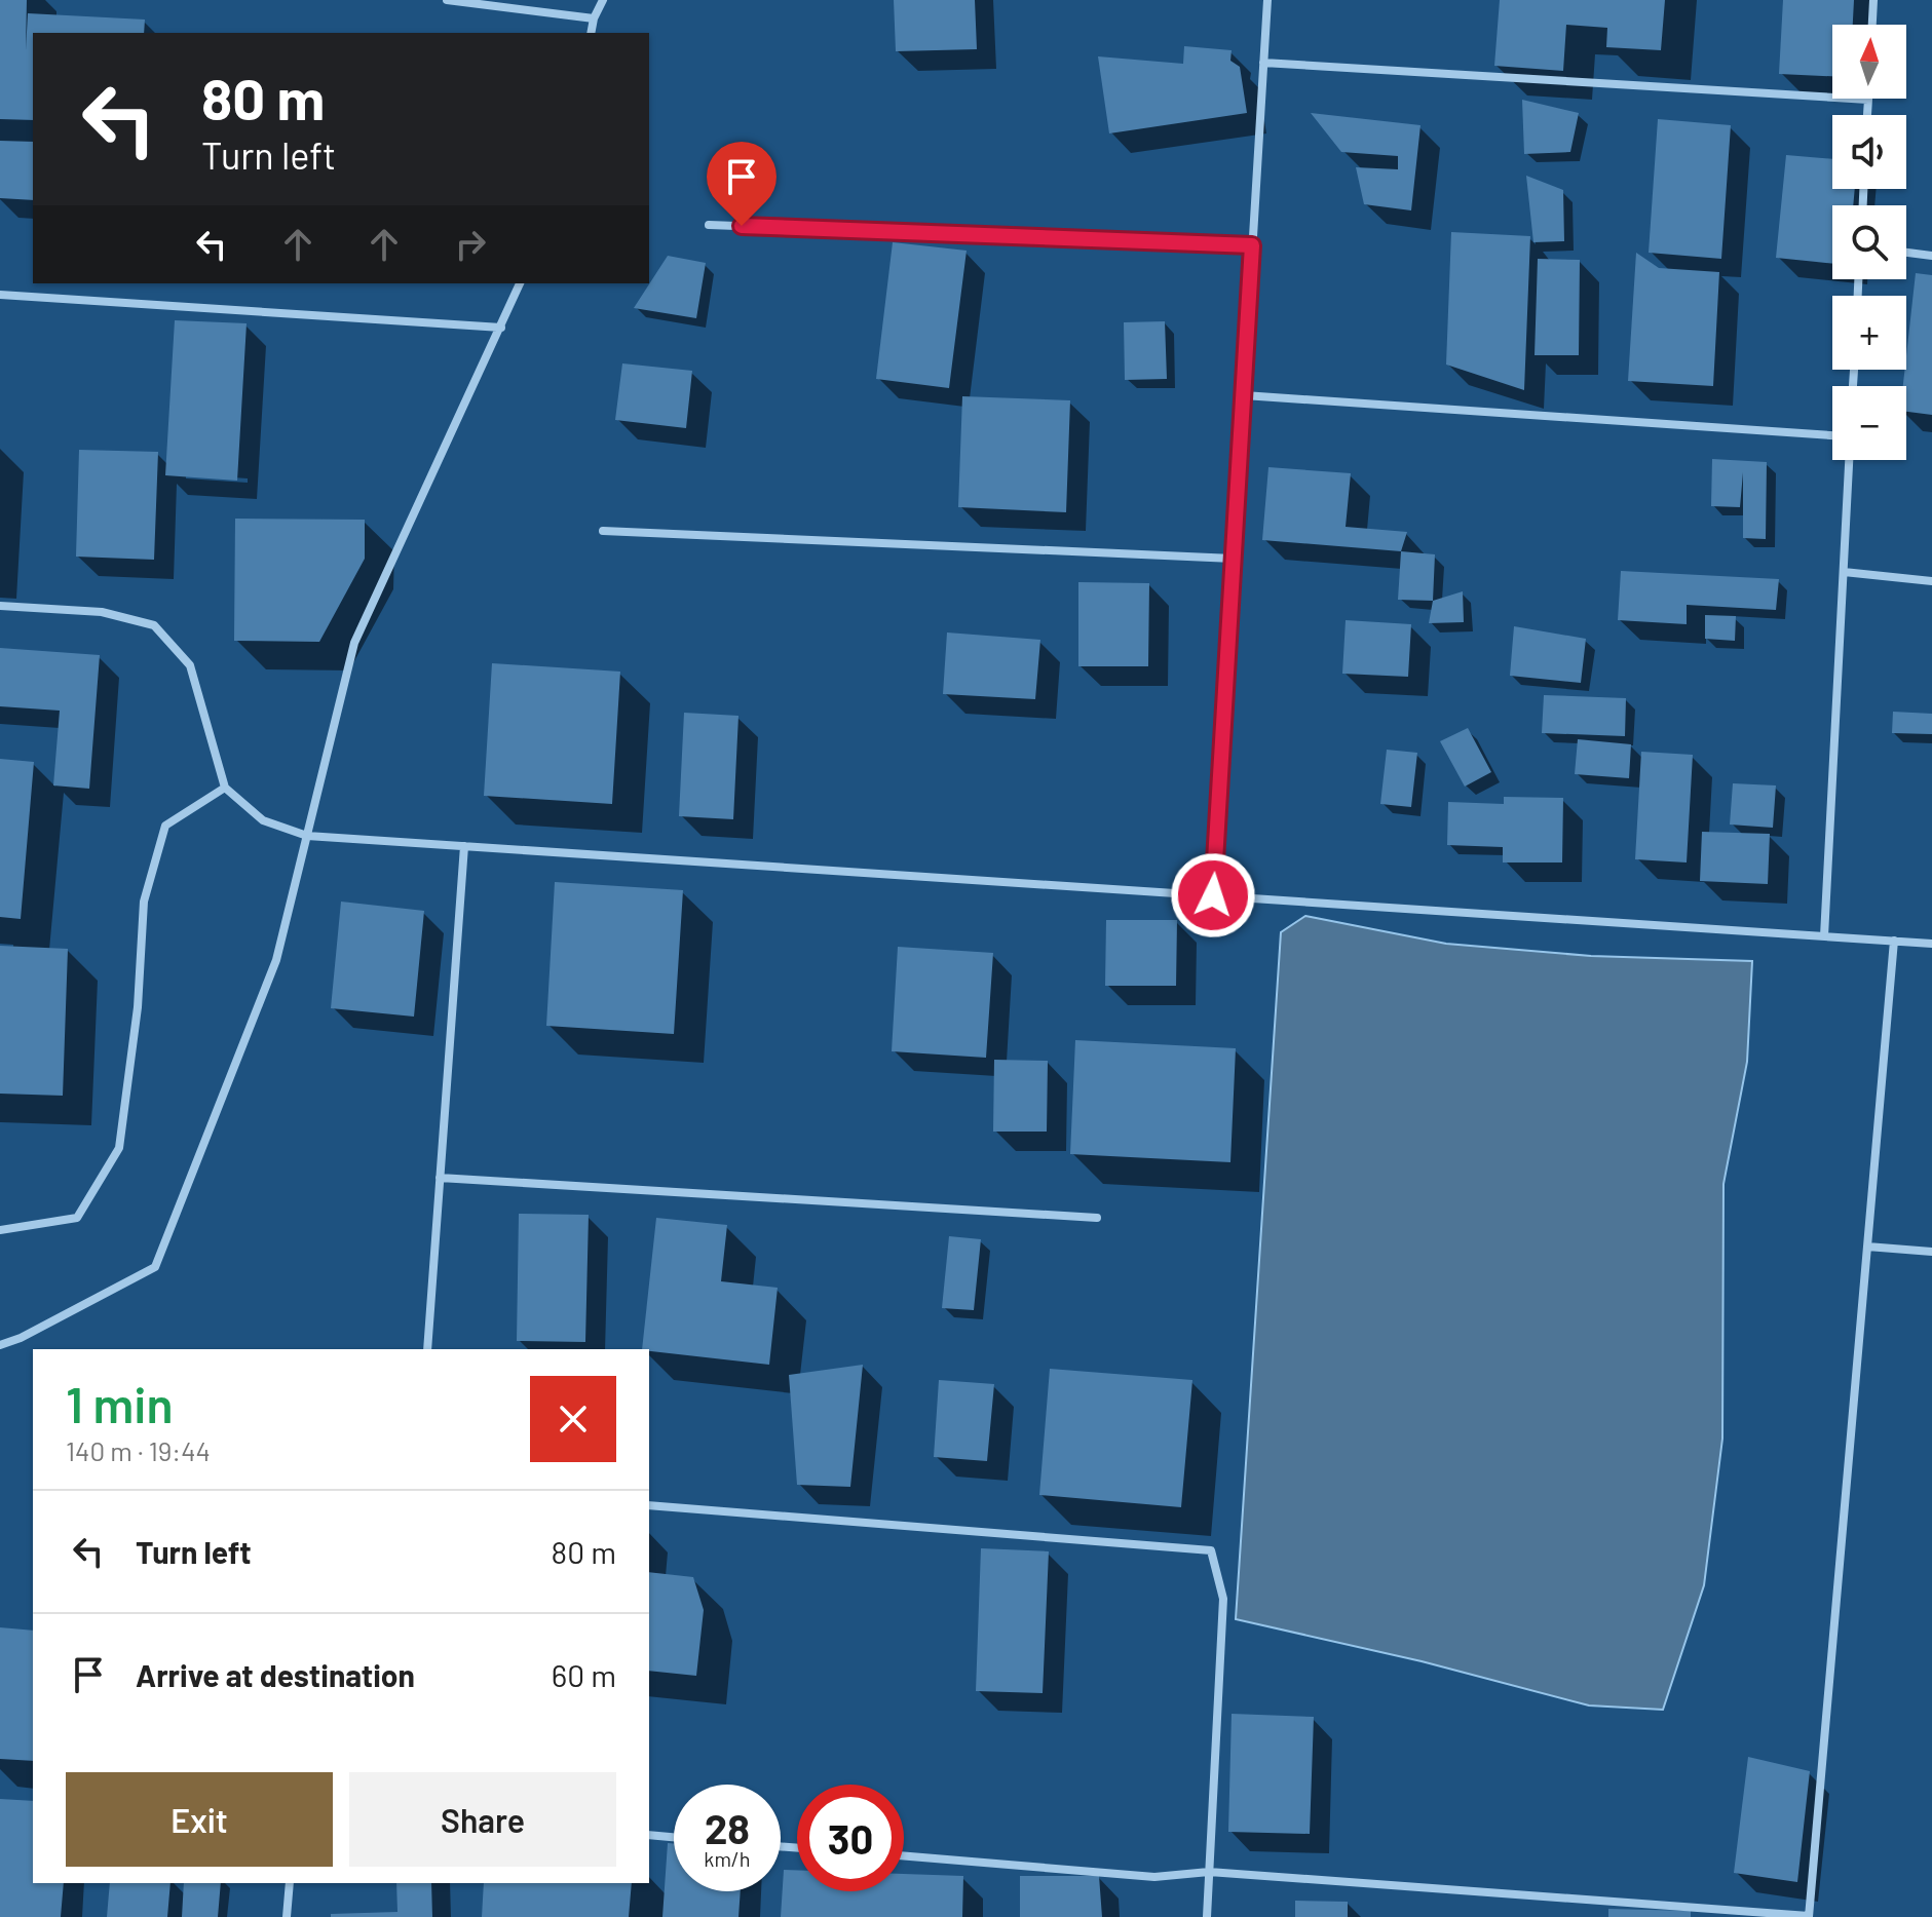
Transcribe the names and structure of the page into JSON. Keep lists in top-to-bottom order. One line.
{"north":"top","page":{"map_buttons":["+","−"],"turn":["80 m","Turn left"],"heading":["1 min","140 m · 19:44"],"list":[{"name":"Turn left","value":"80 m"},{"name":"Arrive at destination","value":"60 m"}],"buttons":["Exit","Share"],"speed":"28 km/h","limit":"30"}}
